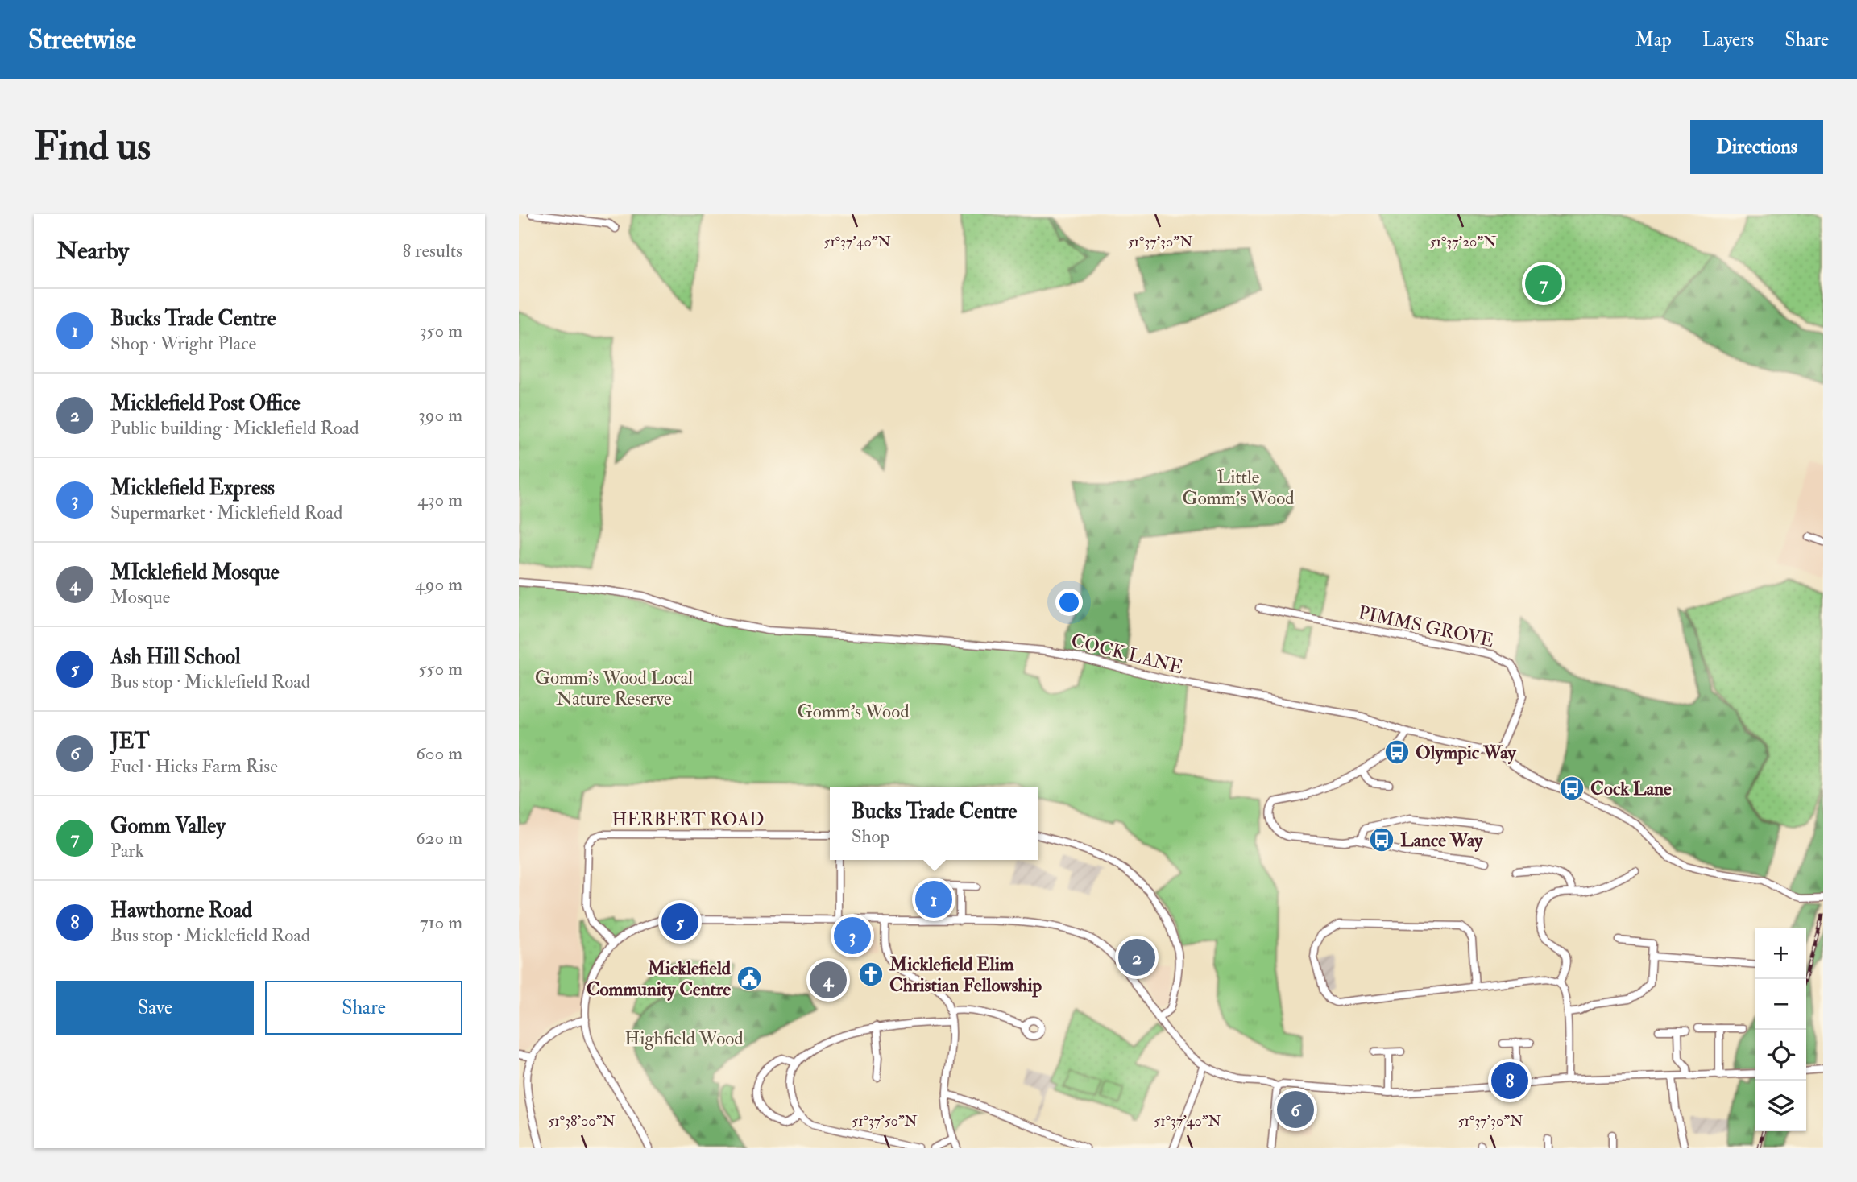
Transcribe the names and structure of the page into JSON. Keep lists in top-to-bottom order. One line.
{"streets":{"street":["PIMMS GROVE","COCK LANE","HERBERT ROAD"]},"crossings":[["PIMMS GROVE","COCK LANE"]],"parks":["Little Gomm's Wood","Gomm's Wood Local Nature Reserve","Gomm's Wood","Highfield Wood"],"places":{"bus stop":["Olympic Way","Cock Lane","Lance Way"],"church":["Micklefield Elim Christian Fellowship"],"public building":["Micklefield Community Centre"]},"page":{"header":"Streetwise","nav":["Map","Layers","Share"],"buttons":["Directions",["Save","Share"]],"title":"Find us","heading":["Nearby","8 results"],"pins":["7","1","5","3","2","4","8","6"],"list":[{"mark":"1","name":"Bucks Trade Centre","note":"Shop · Wright Place","value":"350 m"},{"mark":"2","name":"Micklefield Post Office","note":"Public building · Micklefield Road","value":"390 m"},{"mark":"3","name":"Micklefield Express","note":"Supermarket · Micklefield Road","value":"430 m"},{"mark":"4","name":"MIcklefield Mosque","note":"Mosque","value":"490 m"},{"mark":"5","name":"Ash Hill School","note":"Bus stop · Micklefield Road","value":"550 m"},{"mark":"6","name":"JET","note":"Fuel · Hicks Farm Rise","value":"600 m"},{"mark":"7","name":"Gomm Valley","note":"Park","value":"620 m"},{"mark":"8","name":"Hawthorne Road","note":"Bus stop · Micklefield Road","value":"710 m"}],"popup":["Bucks Trade Centre","Shop"],"map_buttons":["+","−"]},"coordinates":["51°37'40\"N","51°37'30\"N","51°37'20\"N","51°38'00\"N","51°37'50\"N"]}
